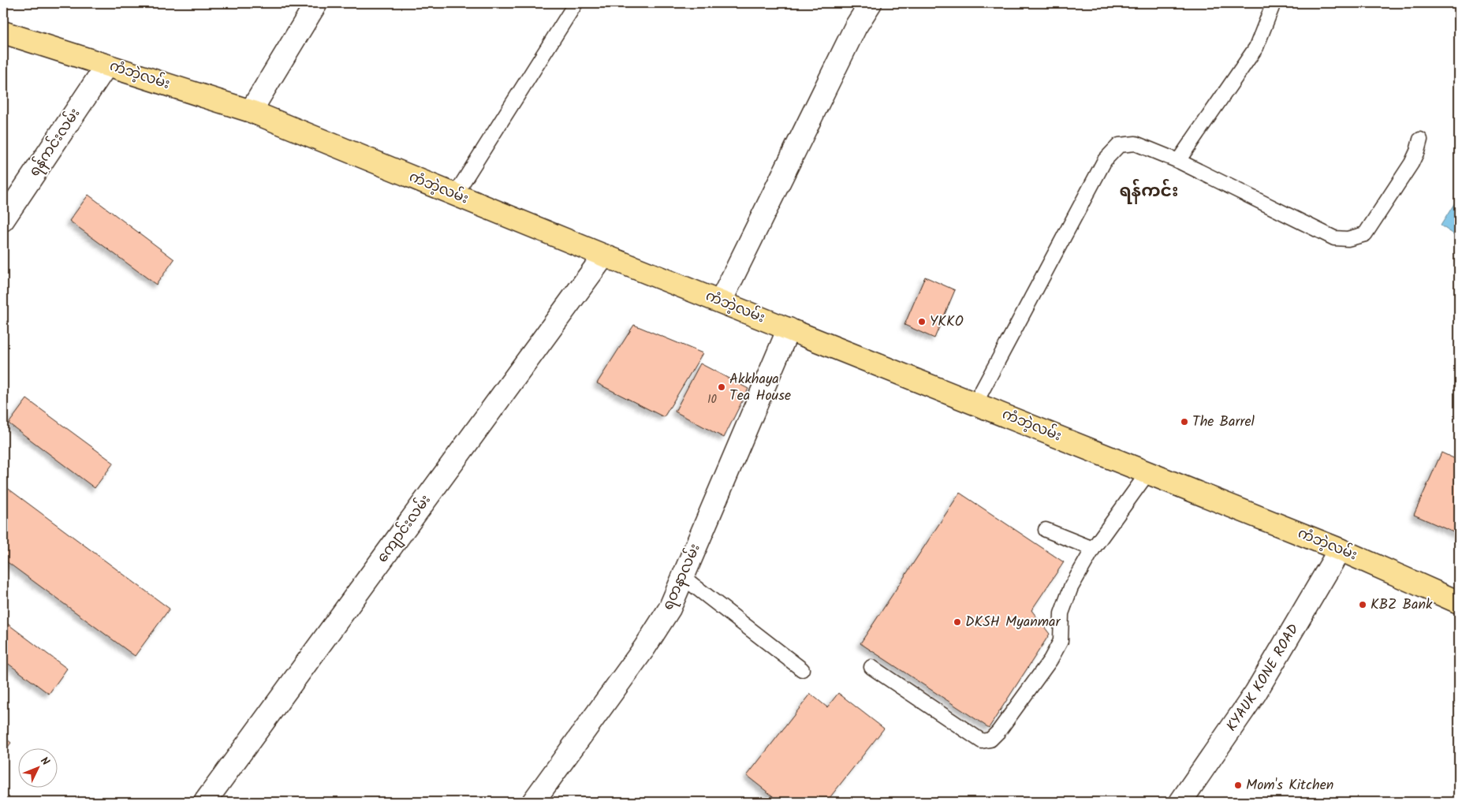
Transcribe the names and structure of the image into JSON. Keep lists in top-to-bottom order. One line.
{"streets":{"main road":["ကံဘဲ့လမ်း"],"street":["ရန်ကင်းလမ်း","ကျောင်းလမ်း","ရတနာလမ်း","KYAUK KONE ROAD"]},"crossings":[["ကံဘဲ့လမ်း","ရန်ကင်းလမ်း"],["ကံဘဲ့လမ်း","ကျောင်းလမ်း"],["ကံဘဲ့လမ်း","ရတနာလမ်း"],["ကံဘဲ့လမ်း","KYAUK KONE ROAD"]],"districts":["ရန်ကင်း"],"places":["YKKO","Akkhaya Tea House","The Barrel","KBZ Bank","DKSH Myanmar","Mom's Kitchen"],"house_numbers":["10"],"north":"top right"}
